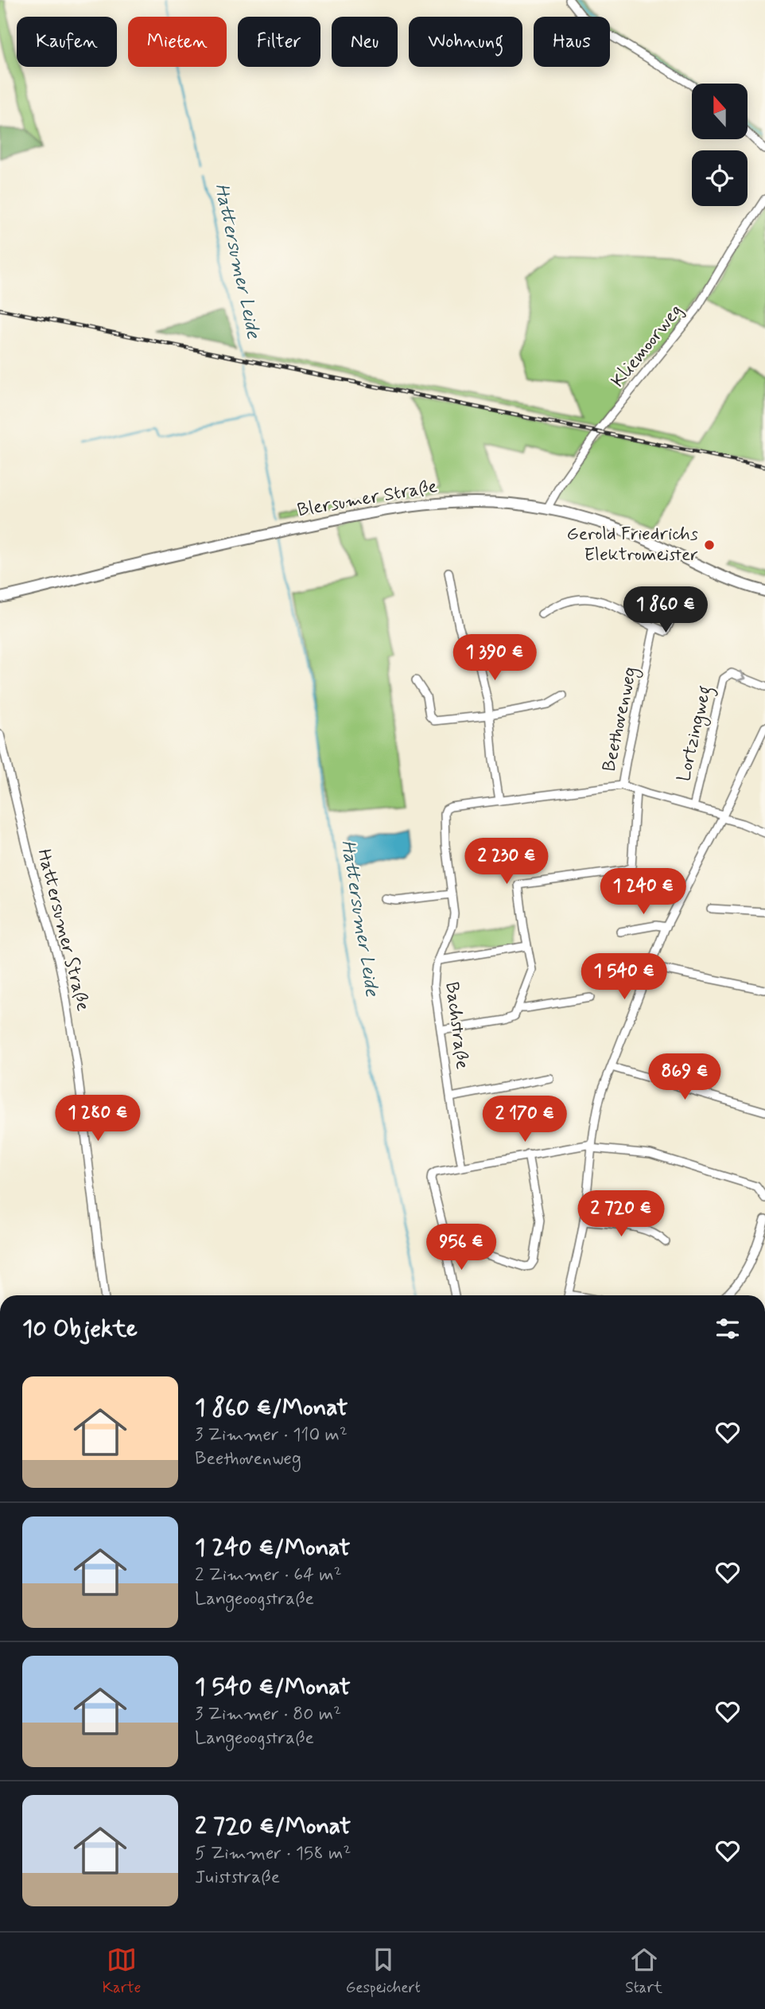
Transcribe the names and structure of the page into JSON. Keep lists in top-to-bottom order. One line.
{"streets":{"main road":["Blersumer Straße"],"street":["Kliemoorweg","Beethovenweg","Lortzingweg","Hattersumer Straße","Bachstraße"]},"crossings":[["Kliemoorweg","Blersumer Straße"],["Beethovenweg","Bachstraße"],["Lortzingweg","Bachstraße"]],"water":["Hattersumer Leide"],"places":["Gerold Friedrichs Elektromeister"],"north":"top","page":{"chip":["Kaufen","Mieten","Filter","Neu","Wohnung","Haus"],"price":["1 860 €","1 390 €","2 230 €","1 240 €","1 540 €","869 €","1 280 €","2 170 €","2 720 €","956 €"],"heading":"10 Objekte","list":[{"name":"1 860 €/Monat","note":"3 Zimmer · 110 m² · Beethovenweg"},{"name":"1 240 €/Monat","note":"2 Zimmer · 64 m² · Langeoogstraße"},{"name":"1 540 €/Monat","note":"3 Zimmer · 80 m² · Langeoogstraße"},{"name":"2 720 €/Monat","note":"5 Zimmer · 158 m² · Juiststraße"}],"tabs":["Karte","Gespeichert","Start"]}}
